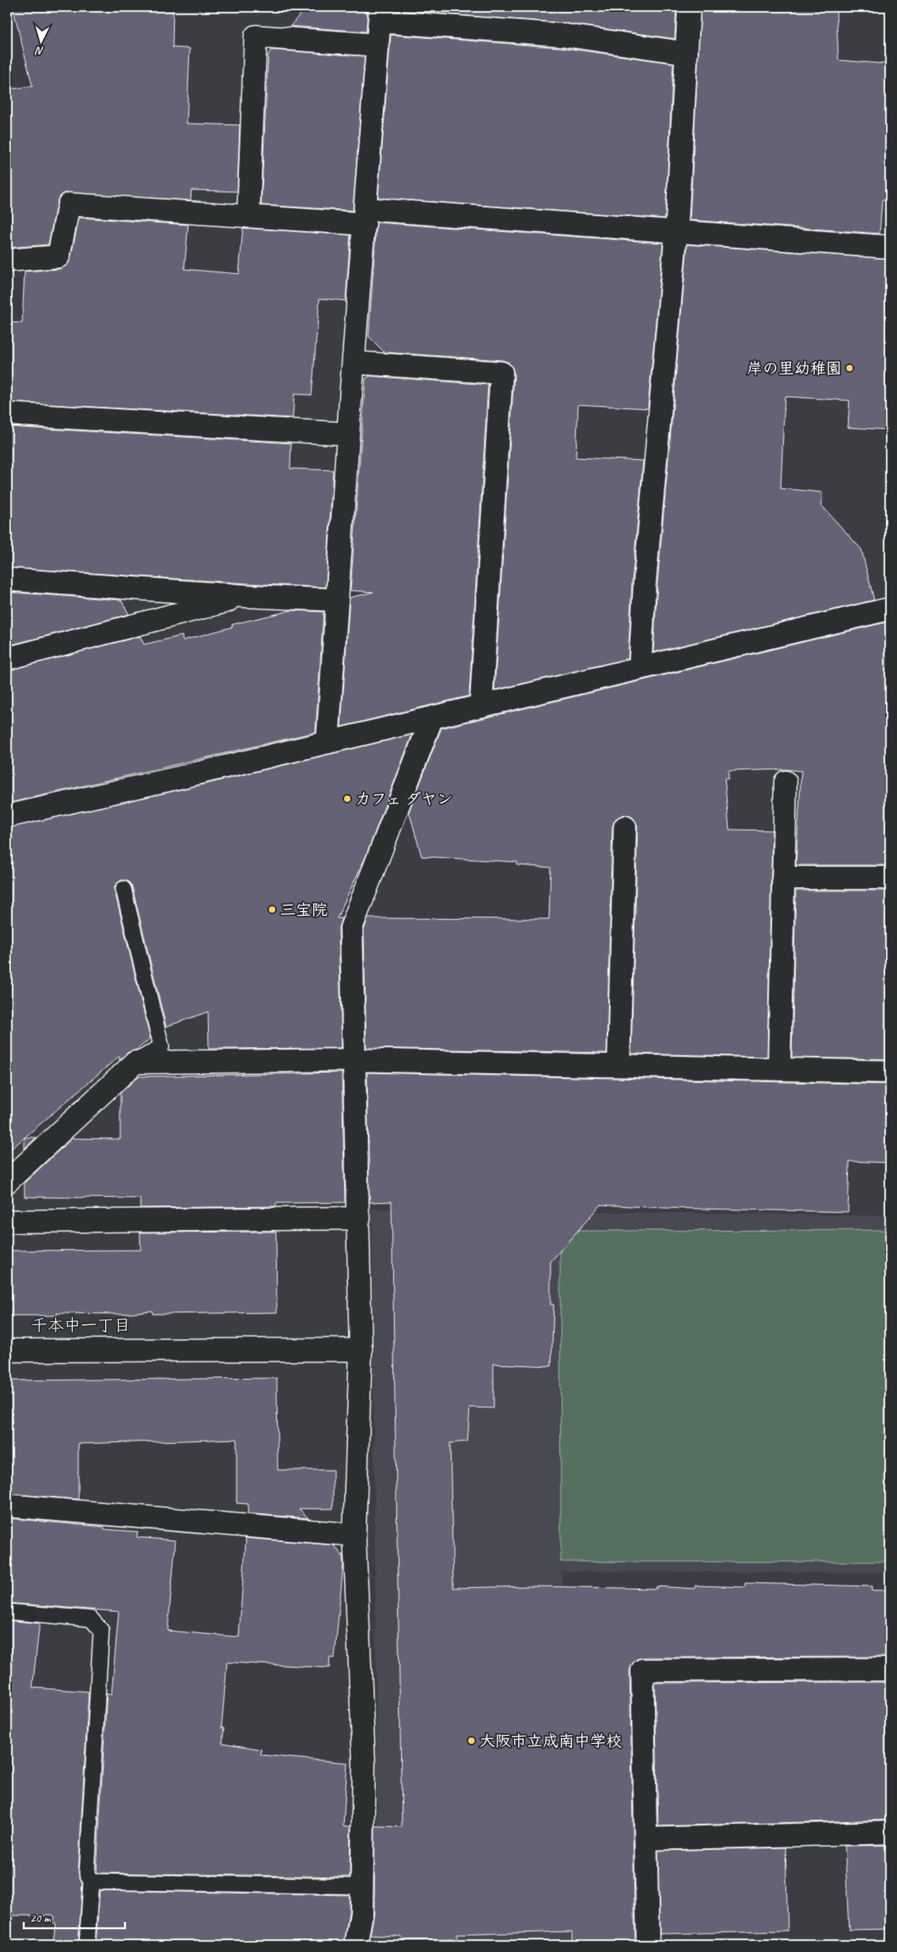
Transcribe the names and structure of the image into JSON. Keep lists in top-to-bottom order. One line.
{"districts":["千本中一丁目"],"places":["岸の里幼稚園","カフェ ダヤン","三宝院","大阪市立成南中学校"],"scale_bar":"20 m","north":"bottom"}
